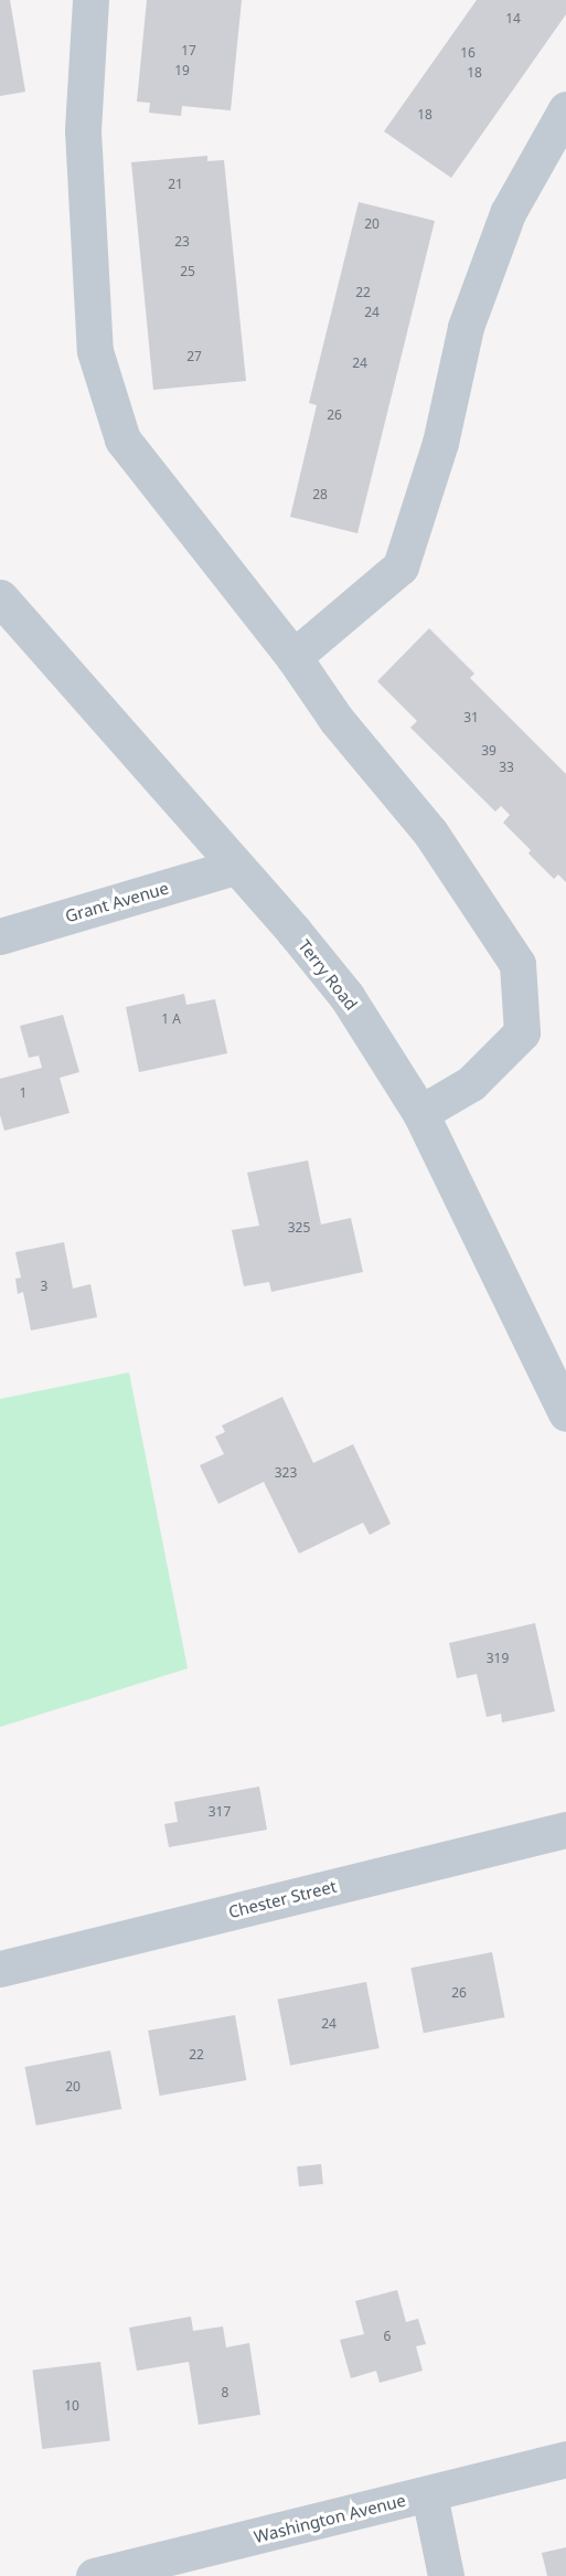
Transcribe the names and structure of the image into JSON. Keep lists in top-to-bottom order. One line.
{"streets":{"street":["Grant Avenue","Terry Road","Chester Street","Washington Avenue"]},"crossings":[["Grant Avenue","Terry Road"]],"house_numbers":["14","17","16","19","18","18","21","20","23","25","22","24","27","24","26","28","31","39","33","1 A","1","325","3","323","319","317","26","24","22","20","6","8","10"]}
